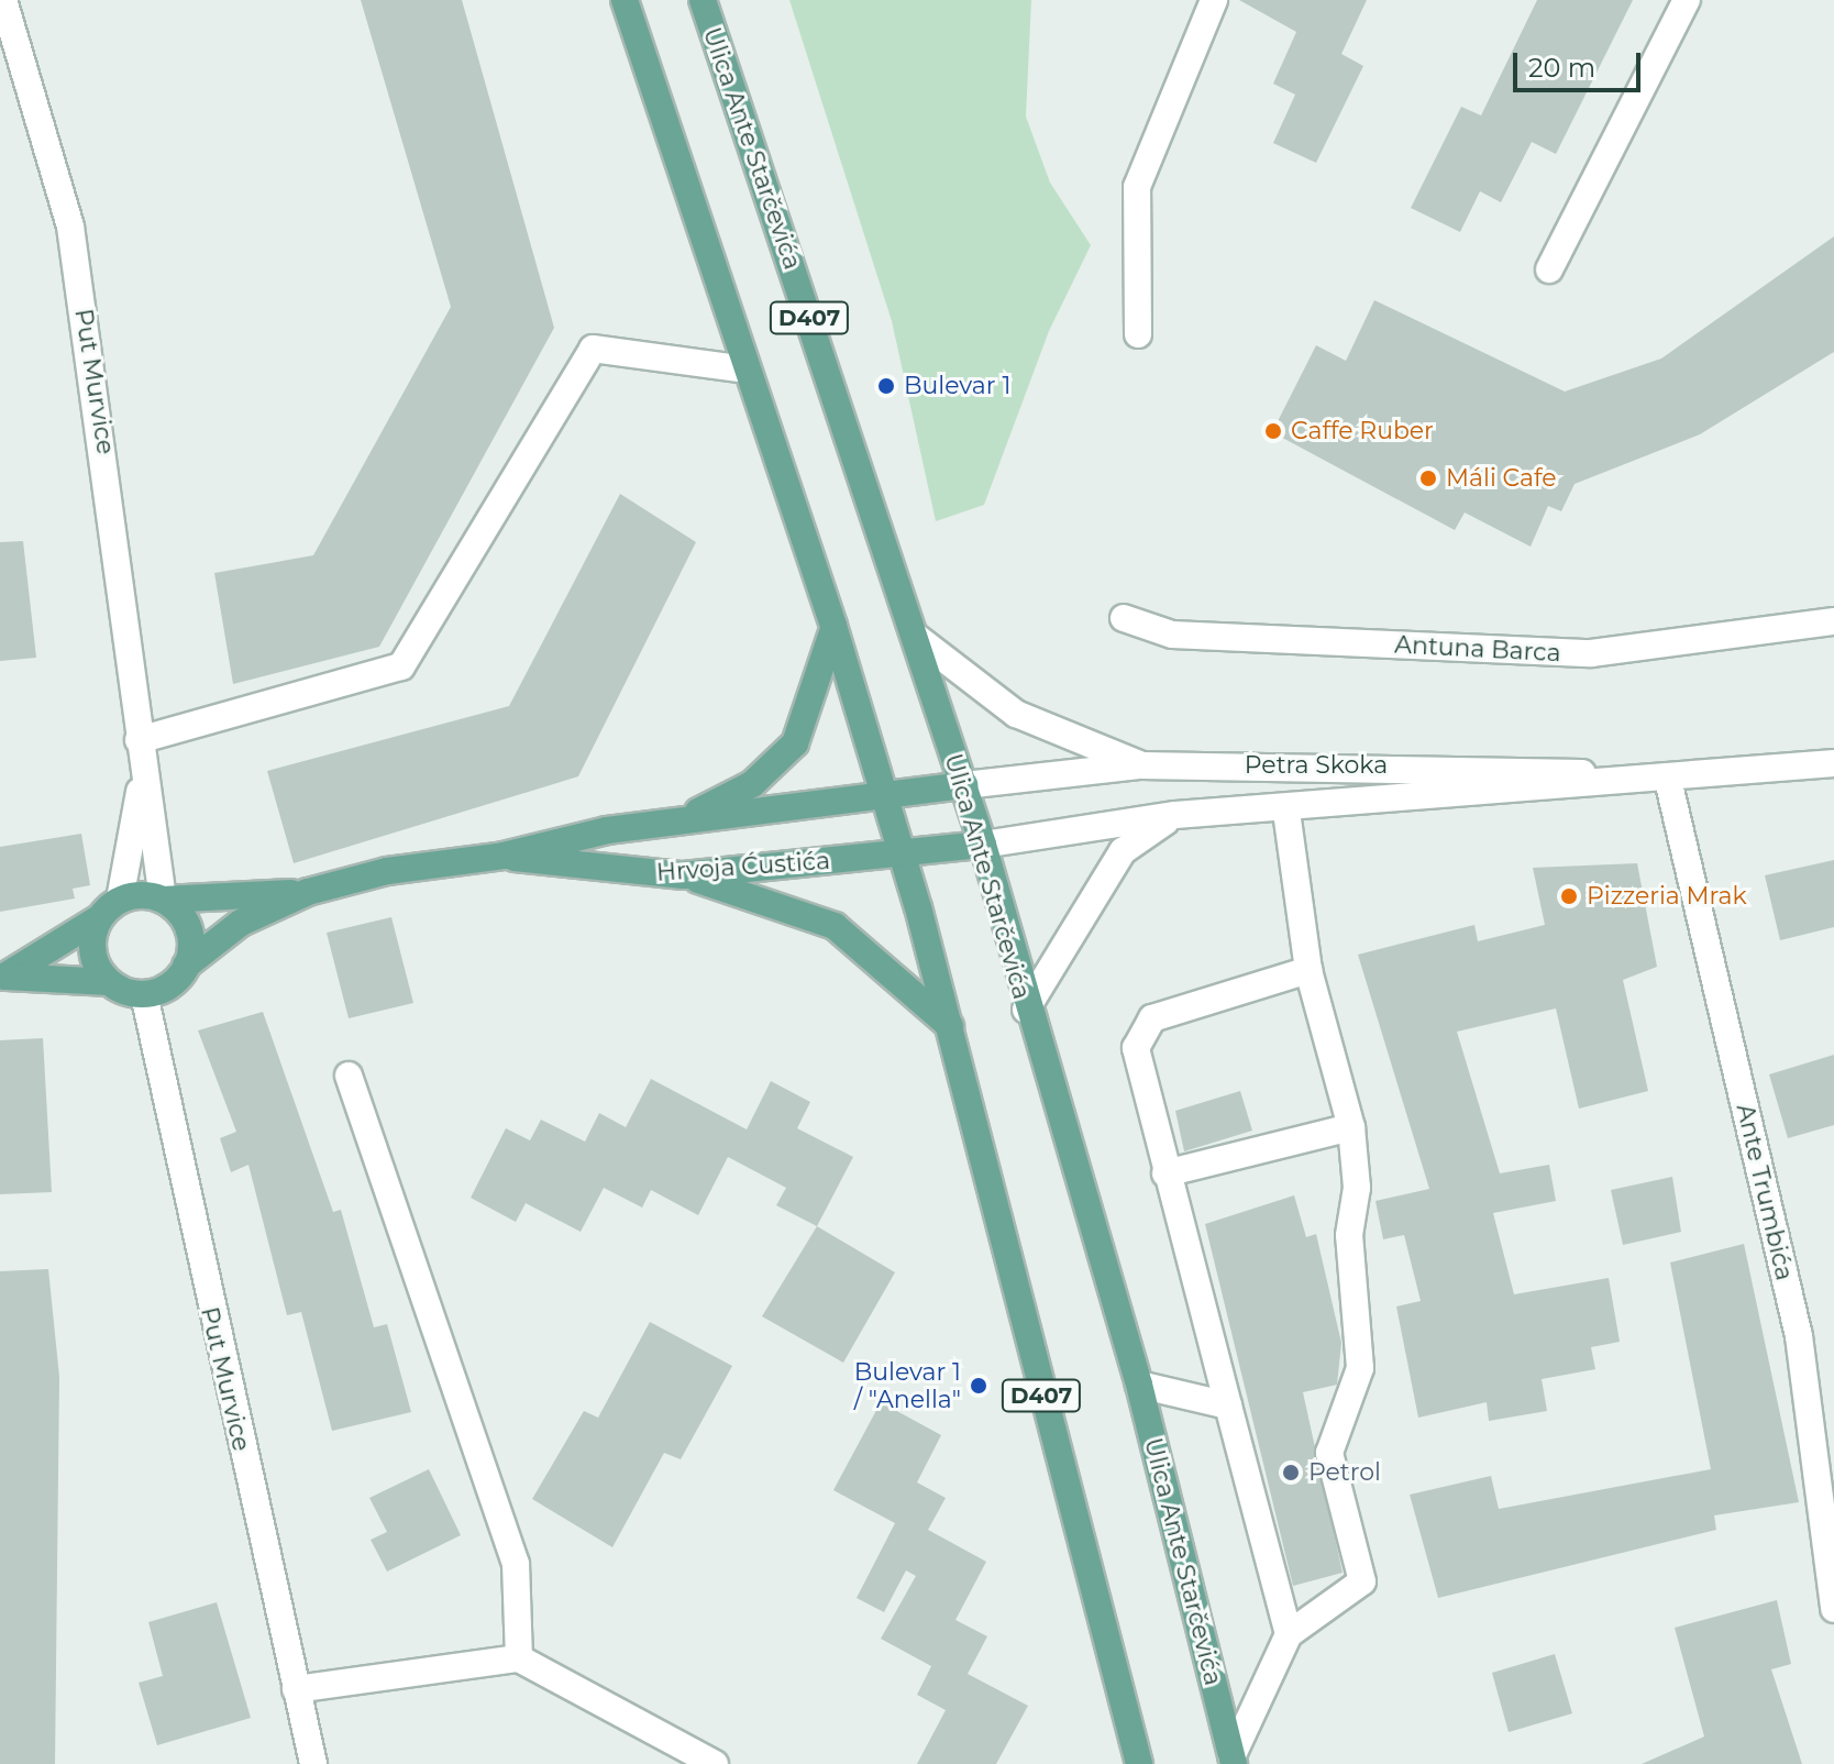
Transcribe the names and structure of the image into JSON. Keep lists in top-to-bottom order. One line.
{"streets":{"main road":["Ulica Ante Starčevića","D407","Hrvoja Ćustića"],"street":["Put Murvice","Antuna Barca","Petra Skoka","Ante Trumbića"]},"crossings":[["Ulica Ante Starčevića","Petra Skoka"],["Ulica Ante Starčevića","Hrvoja Ćustića"],["D407","Hrvoja Ćustića"],["Put Murvice","Hrvoja Ćustića"],["Petra Skoka","Hrvoja Ćustića"],["Petra Skoka","Ante Trumbića"]],"places":["Bulevar 1","Caffe Ruber","Máli Cafe","Pizzeria Mrak","Bulevar 1 / \"Anella\"","Petrol"],"scale_bar":"20 m"}
